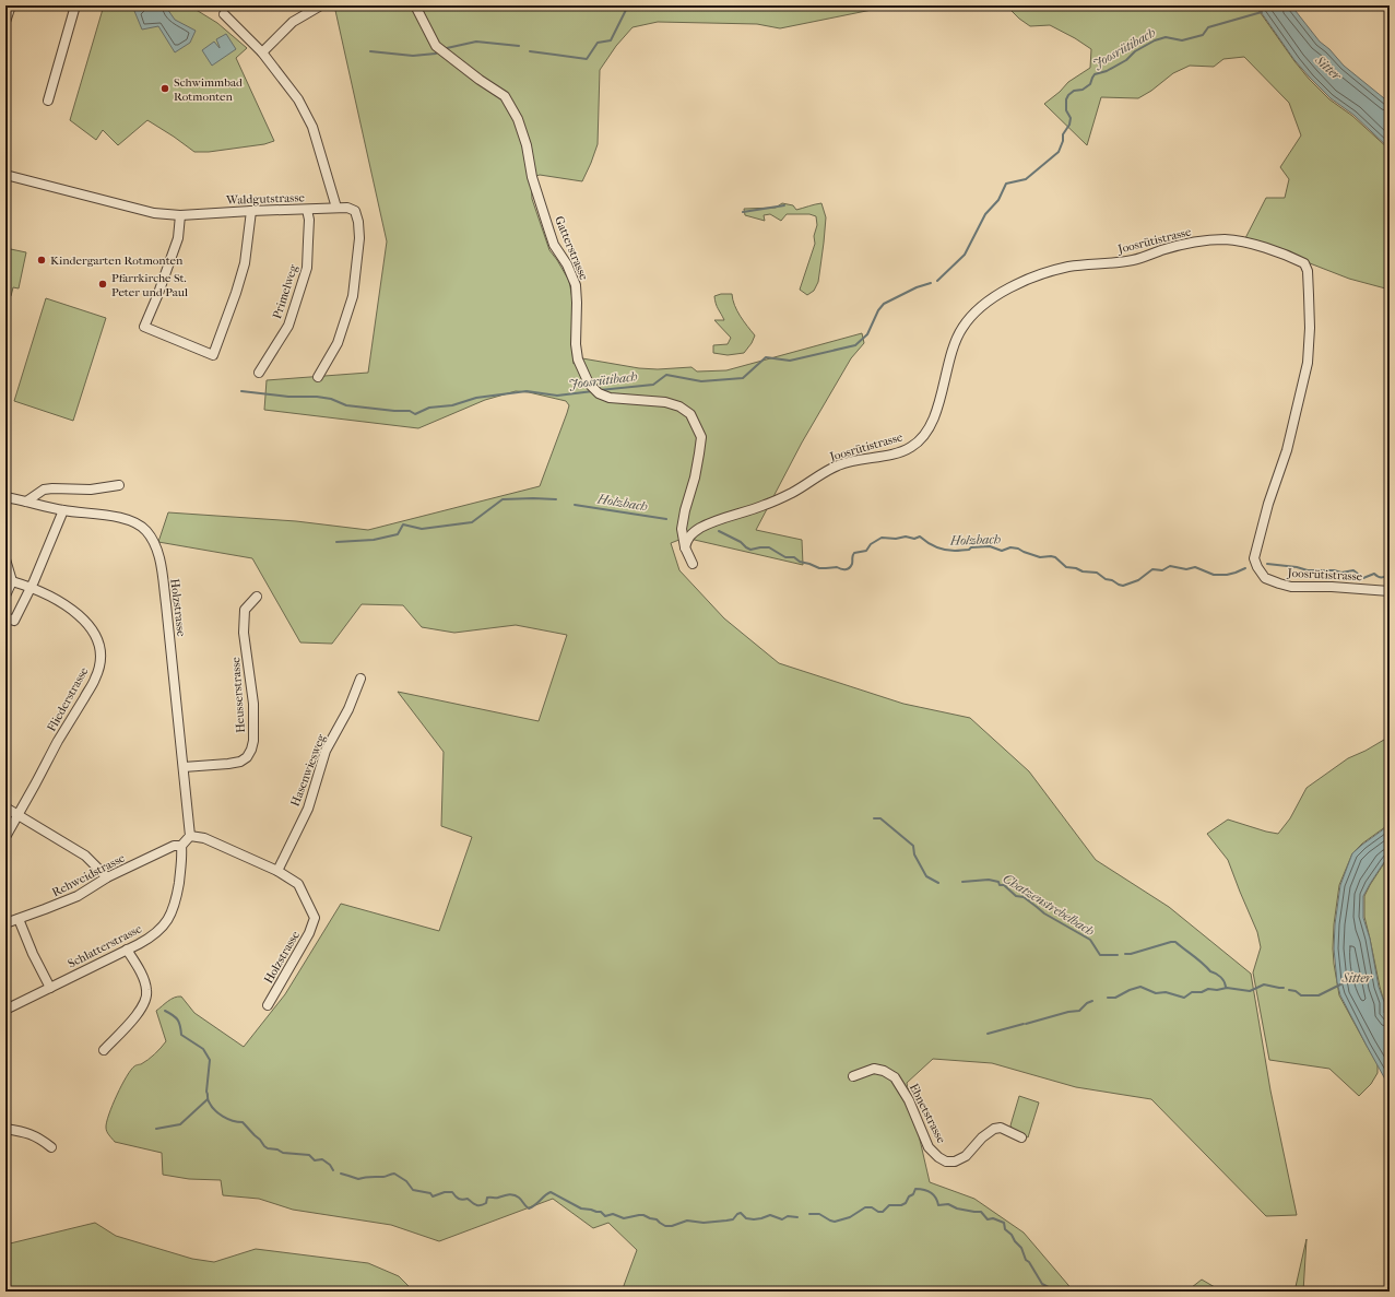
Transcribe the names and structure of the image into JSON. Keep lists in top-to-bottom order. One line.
{"streets":{"street":["Waldgutstrasse","Joosrütistrasse","Gatterstrasse","Primelweg","Holzstrasse","Heusserstrasse","Fliederstrasse","Hasenwiesweg","Rehweidstrasse","Schlatterstrasse","Ebnetstrasse"]},"crossings":[["Waldgutstrasse","Primelweg"],["Joosrütistrasse","Gatterstrasse"],["Holzstrasse","Heusserstrasse"],["Holzstrasse","Hasenwiesweg"],["Rehweidstrasse","Schlatterstrasse"]],"water":["Joosrütibach","Sitter","Holzbach","Chatzenstrebelbach"],"places":["Schwimmbad Rotmonten","Kindergarten Rotmonten","Pfarrkirche St. Peter und Paul"]}
